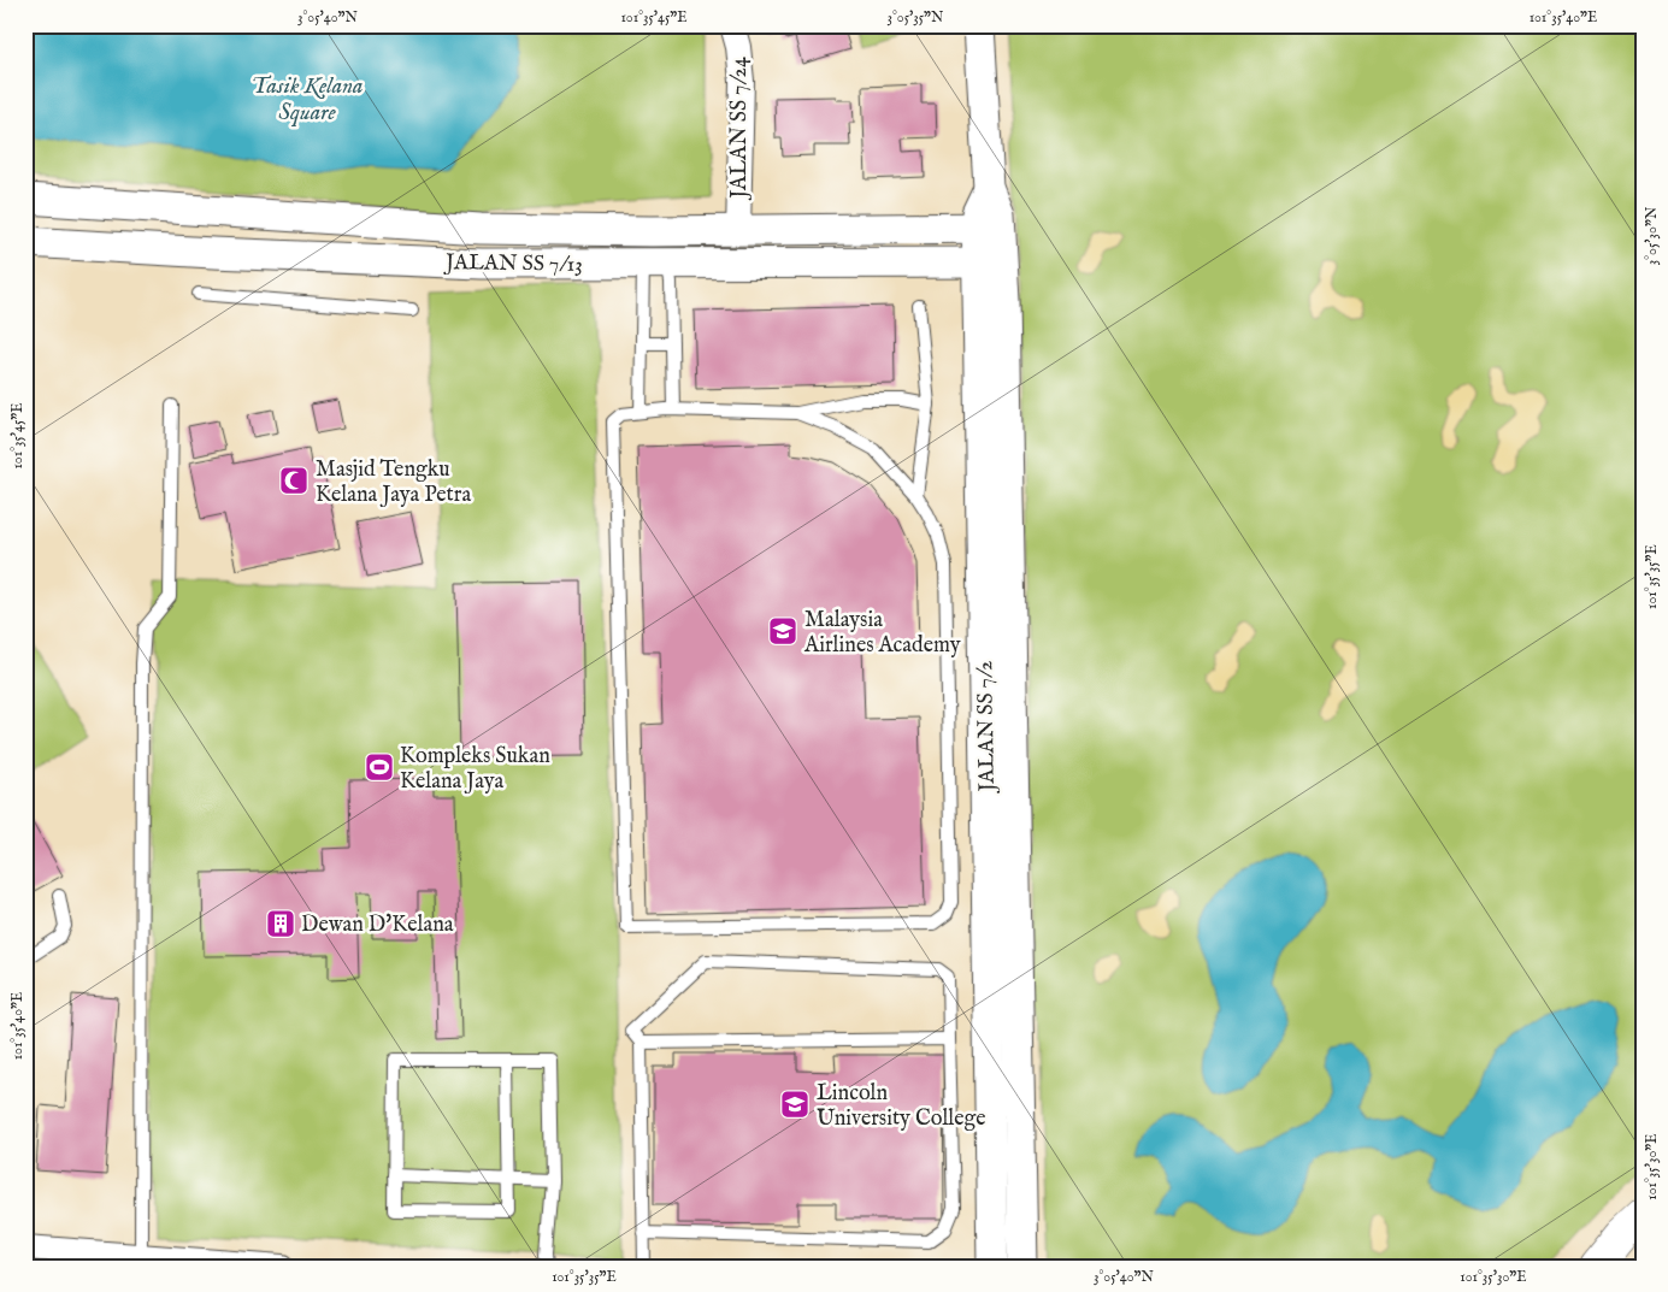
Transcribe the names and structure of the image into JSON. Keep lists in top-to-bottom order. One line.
{"streets":{"street":["JALAN SS 7/24","JALAN SS 7/13","JALAN SS 7/2"]},"crossings":[["JALAN SS 7/24","JALAN SS 7/13"],["JALAN SS 7/13","JALAN SS 7/2"]],"water":["Tasik Kelana Square"],"places":{"mosque":["Masjid Tengku Kelana Jaya Petra"],"school or university":["Malaysia Airlines Academy","Lincoln University College"],"sports":["Kompleks Sukan Kelana Jaya"],"building":["Dewan D'Kelana"]},"coordinates":["3°05'40\"N","101°35'45\"E","3°05'35\"N","101°35'40\"E","3°05'30\"N","101°35'35\"E","101°35'30\"E"]}
